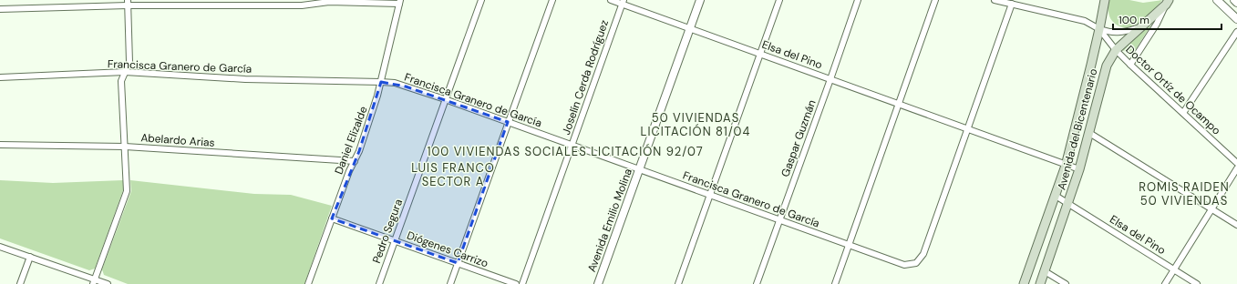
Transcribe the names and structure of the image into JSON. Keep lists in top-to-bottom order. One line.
{"streets":{"main road":["Avenida del Bicentenario"],"street":["Elsa del Pino","Francisca Granero de García","Joselín Cerda Rodríguez","Doctor Ortíz de Ocampo","Gaspar Guzmán","Abelardo Arias","Daniel Elizalde","Avenida Emilio Molina","Pedro Segura","Diógenes Carrizo"]},"crossings":[["Elsa del Pino","Francisca Granero de García"],["Elsa del Pino","Joselín Cerda Rodríguez"],["Elsa del Pino","Avenida del Bicentenario"],["Elsa del Pino","Gaspar Guzmán"],["Elsa del Pino","Avenida Emilio Molina"],["Francisca Granero de García","Joselín Cerda Rodríguez"],["Francisca Granero de García","Gaspar Guzmán"],["Francisca Granero de García","Daniel Elizalde"],["Francisca Granero de García","Avenida Emilio Molina"],["Francisca Granero de García","Pedro Segura"],["Doctor Ortíz de Ocampo","Avenida del Bicentenario"],["Abelardo Arias","Daniel Elizalde"],["Daniel Elizalde","Diógenes Carrizo"],["Pedro Segura","Diógenes Carrizo"]],"districts":["50 VIVIENDAS LICITACIÓN 81/04","100 VIVIENDAS SOCIALES LICITACIÓN 92/07","LUIS FRANCO SECTOR A","ROMIS RAIDEN 50 VIVIENDAS"],"scale_bar":"100 m"}
